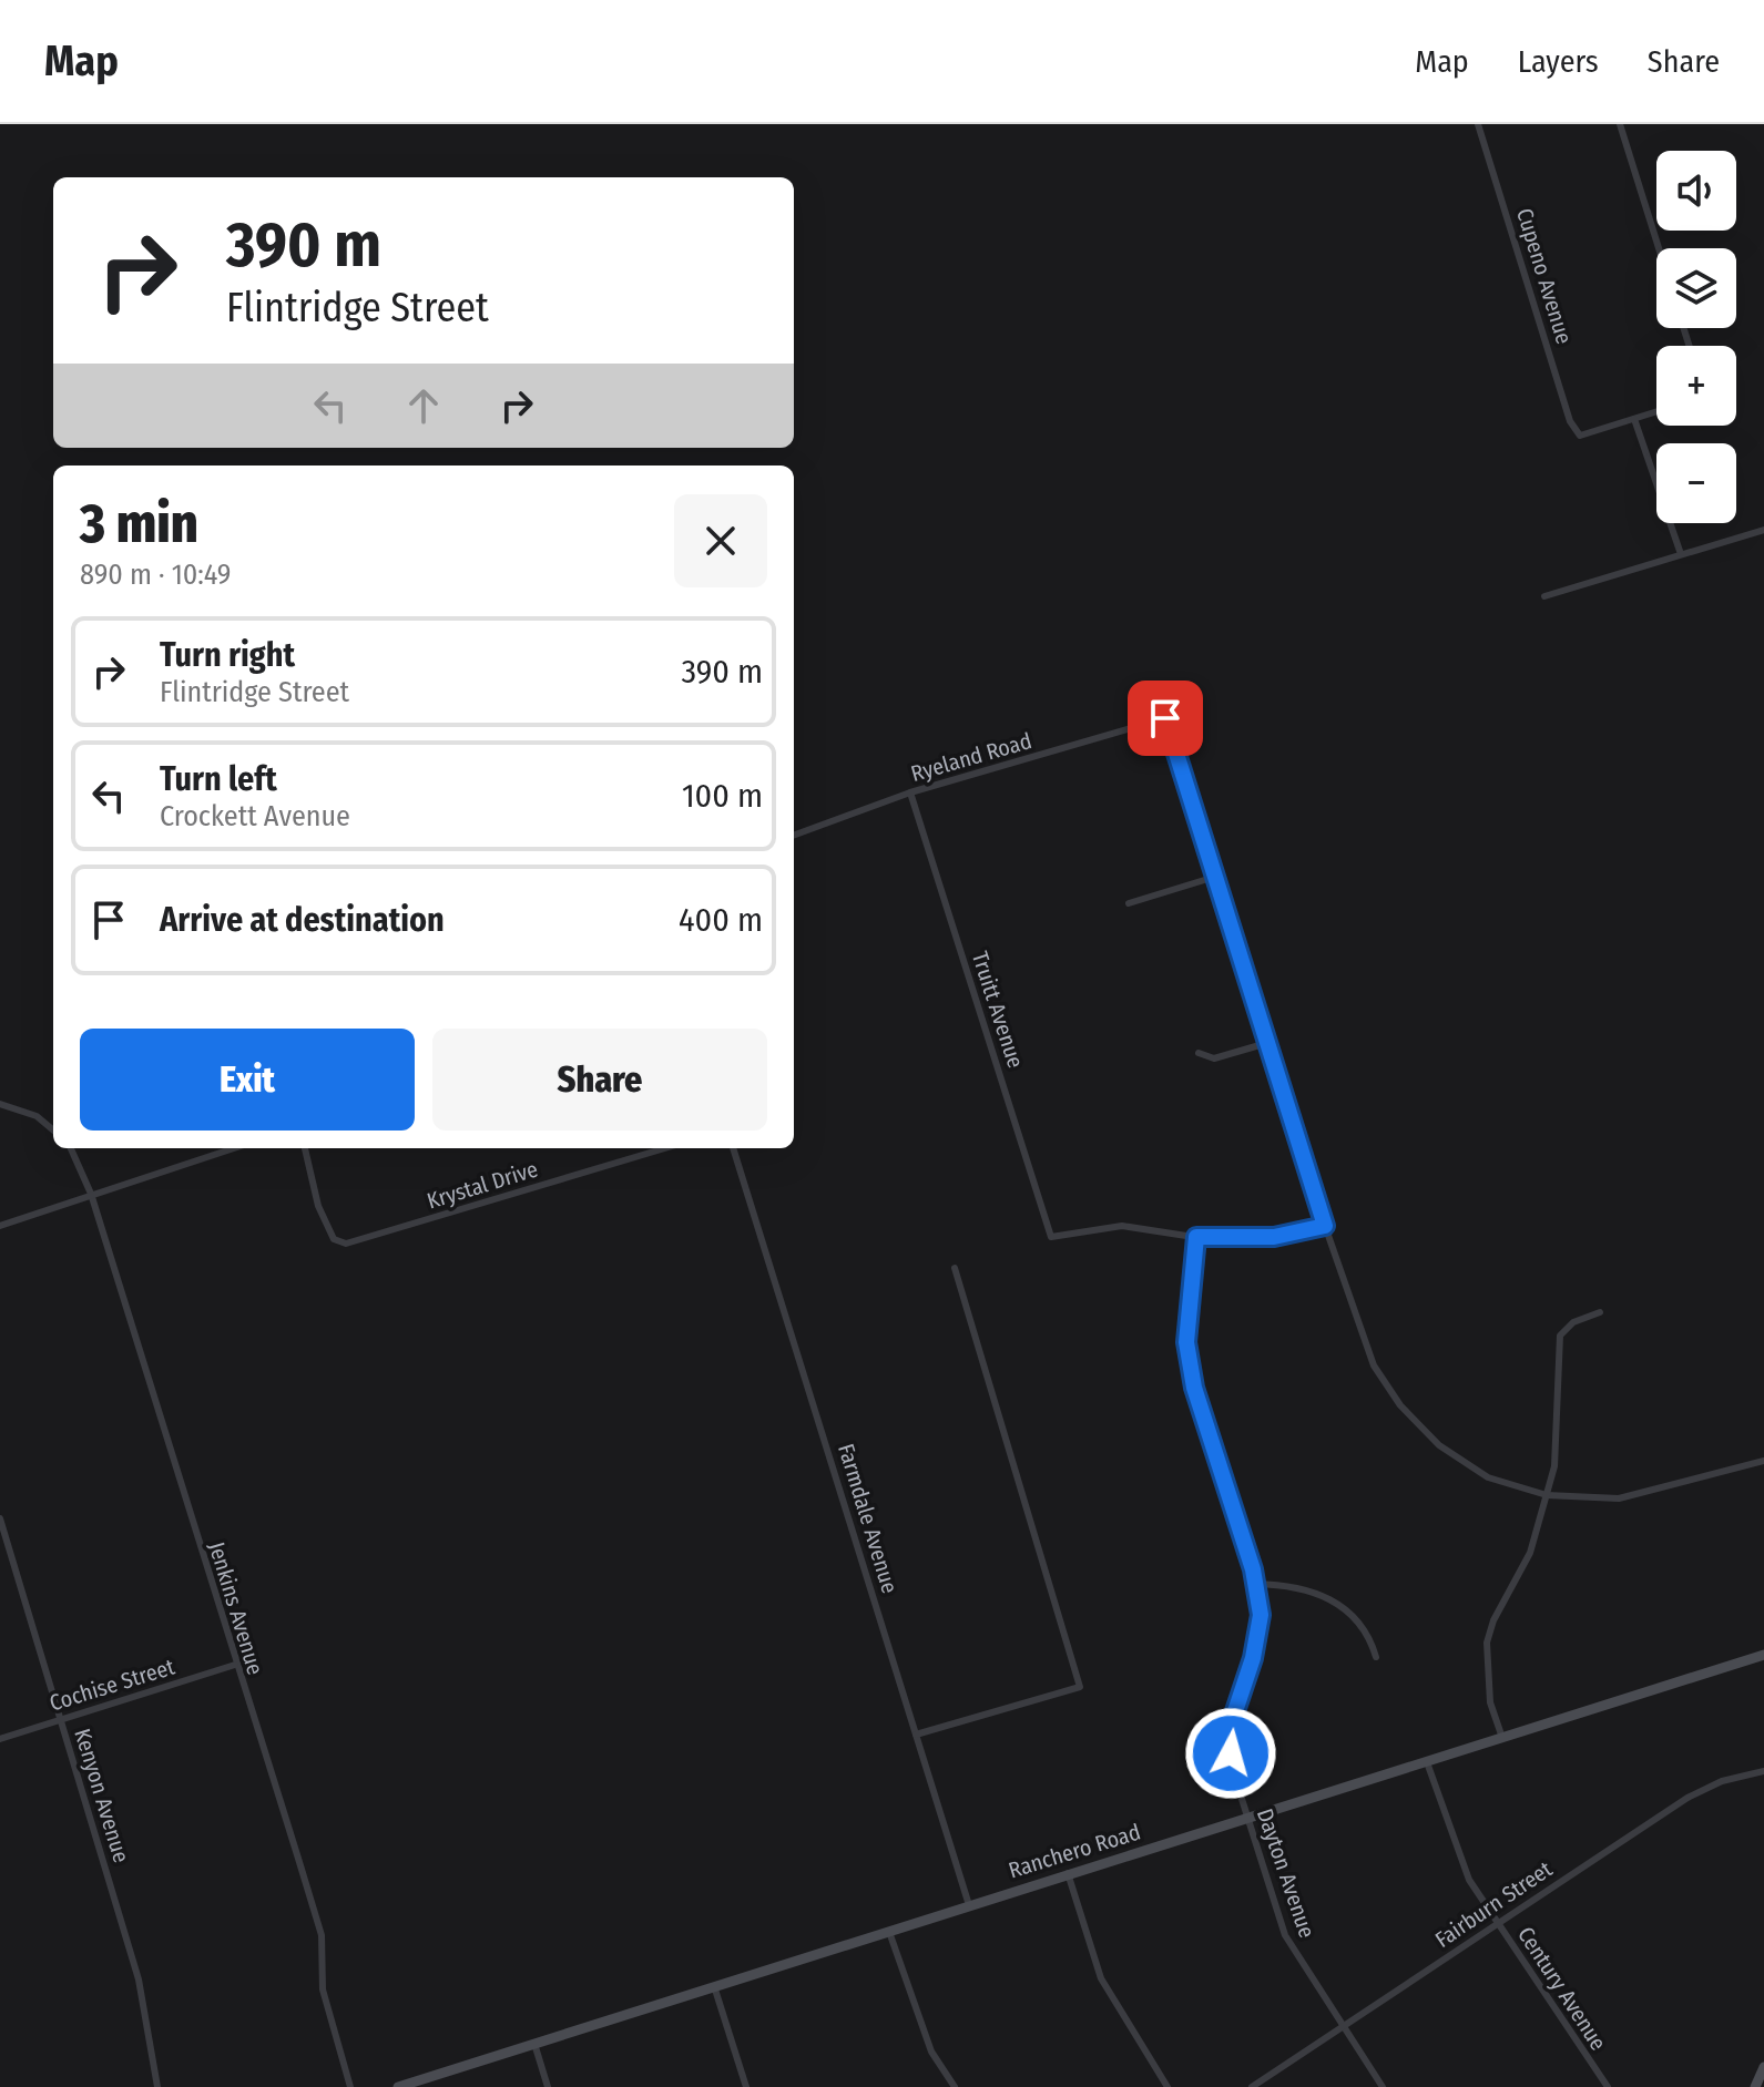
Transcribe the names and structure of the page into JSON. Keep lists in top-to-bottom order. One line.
{"streets":{"main road":["Ranchero Road"],"street":["Cupeno Avenue","Ryeland Road","Truitt Avenue","Krystal Drive","Farmdale Avenue","Jenkins Avenue","Cochise Street","Kenyon Avenue","Dayton Avenue","Fairburn Street","Century Avenue"]},"crossings":[["Ryeland Road","Truitt Avenue"],["Truitt Avenue","Dayton Avenue"],["Farmdale Avenue","Ranchero Road"],["Jenkins Avenue","Cochise Street"],["Cochise Street","Kenyon Avenue"],["Ranchero Road","Dayton Avenue"],["Ranchero Road","Century Avenue"],["Dayton Avenue","Fairburn Street"],["Fairburn Street","Century Avenue"]],"page":{"header":"Map","nav":["Map","Layers","Share"],"map_buttons":["+","−"],"turn":["390 m","Flintridge Street"],"heading":["3 min","890 m · 10:49"],"list":[{"name":"Turn right","note":"Flintridge Street","value":"390 m"},{"name":"Turn left","note":"Crockett Avenue","value":"100 m"},{"name":"Arrive at destination","value":"400 m"}],"buttons":["Exit","Share"]}}
